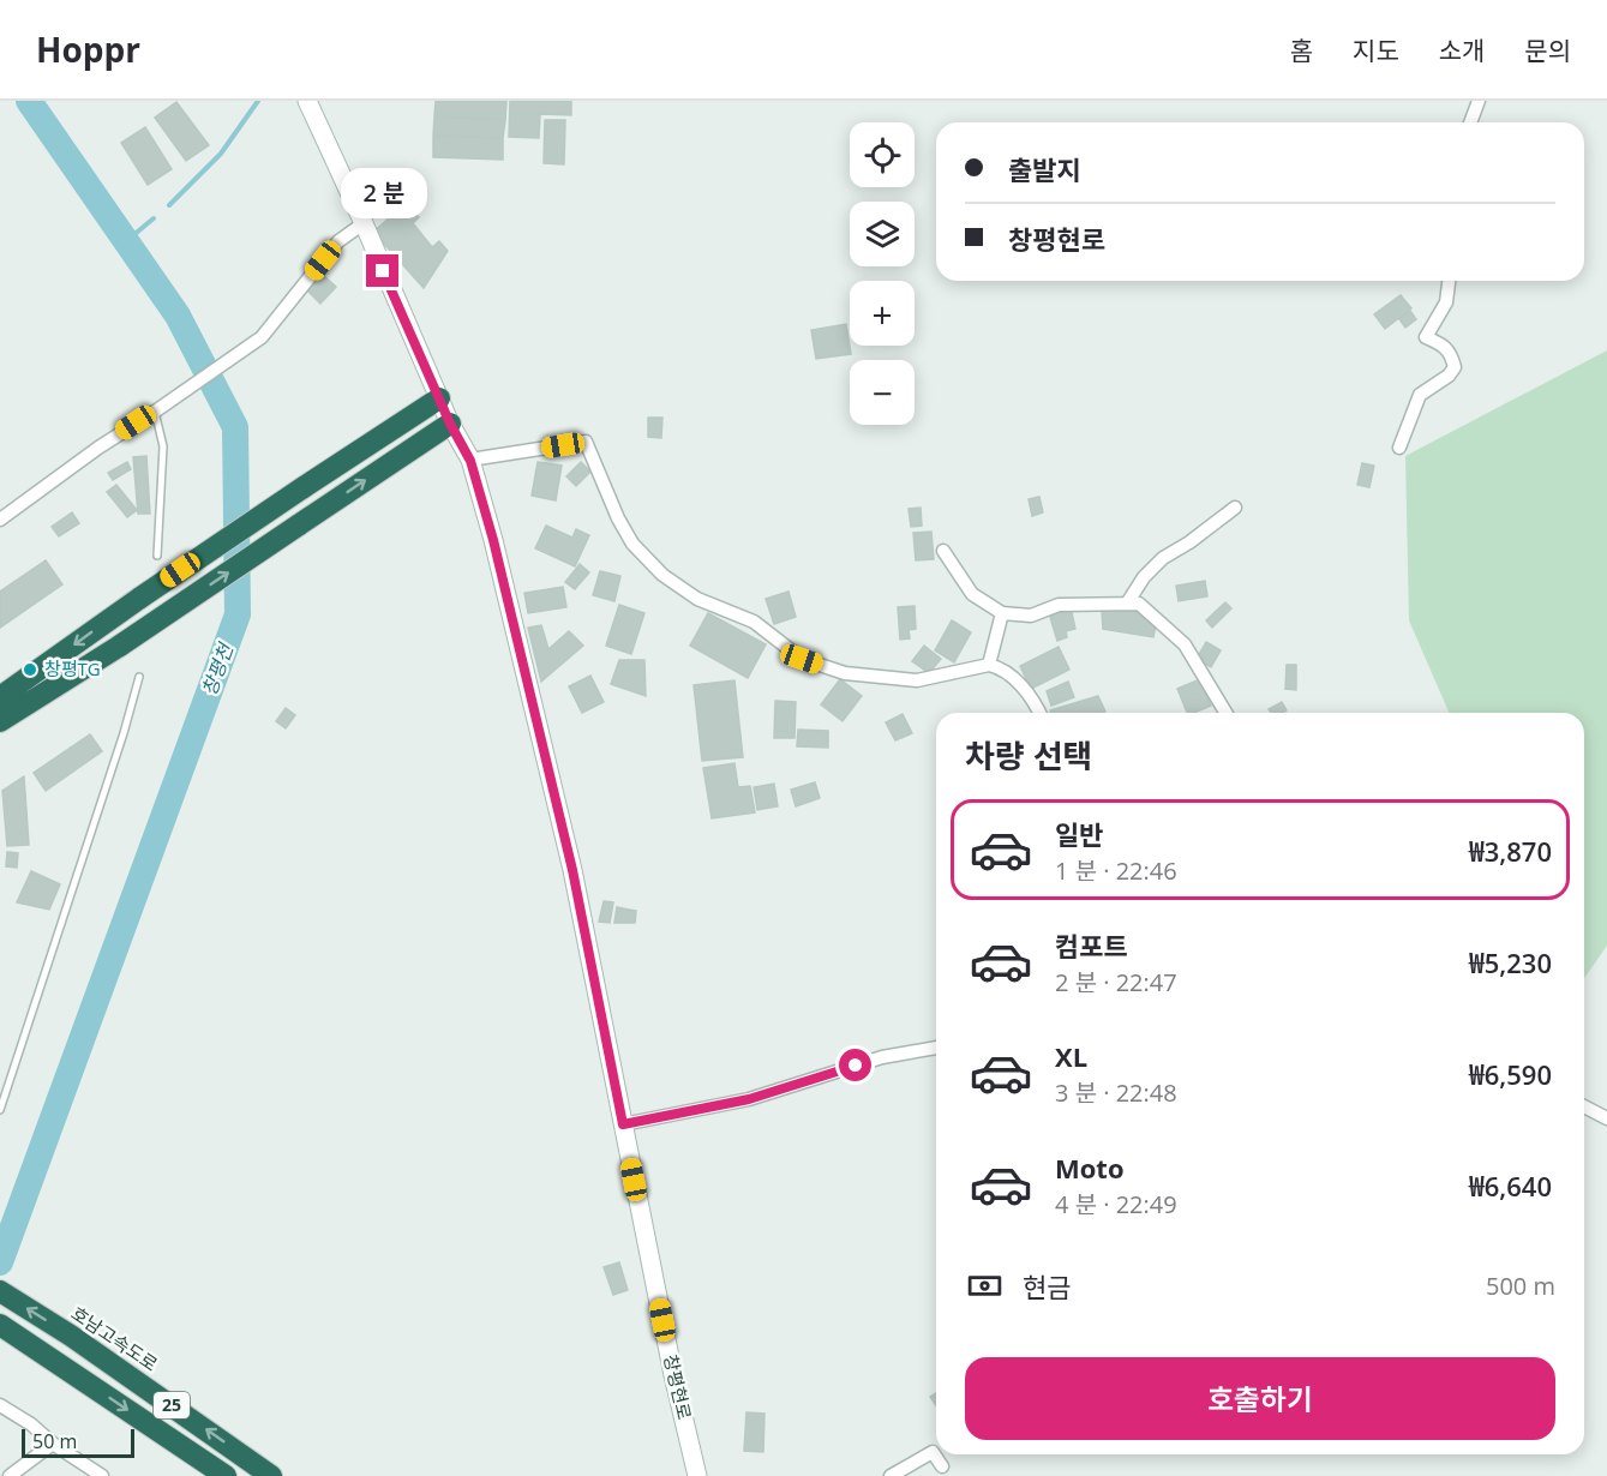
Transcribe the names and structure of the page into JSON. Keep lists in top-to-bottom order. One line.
{"streets":{"highway":["호남고속도로","25"],"main road":["창평현로"]},"water":["창평천"],"places":["창평TG"],"scale_bar":"50 m","page":{"header":"Hoppr","nav":["홈","지도","소개","문의"],"map_buttons":["+","−"],"banner":["출발지","창평현로"],"bubble":"2 분","heading":"차량 선택","list":[{"name":"일반","note":"1 분 · 22:46","value":"₩3,870"},{"name":"컴포트","note":"2 분 · 22:47","value":"₩5,230"},{"name":"XL","note":"3 분 · 22:48","value":"₩6,590"},{"name":"Moto","note":"4 분 · 22:49","value":"₩6,640"}],"pay":["현금","500 m"],"buttons":"호출하기","scale":"50 m"}}
